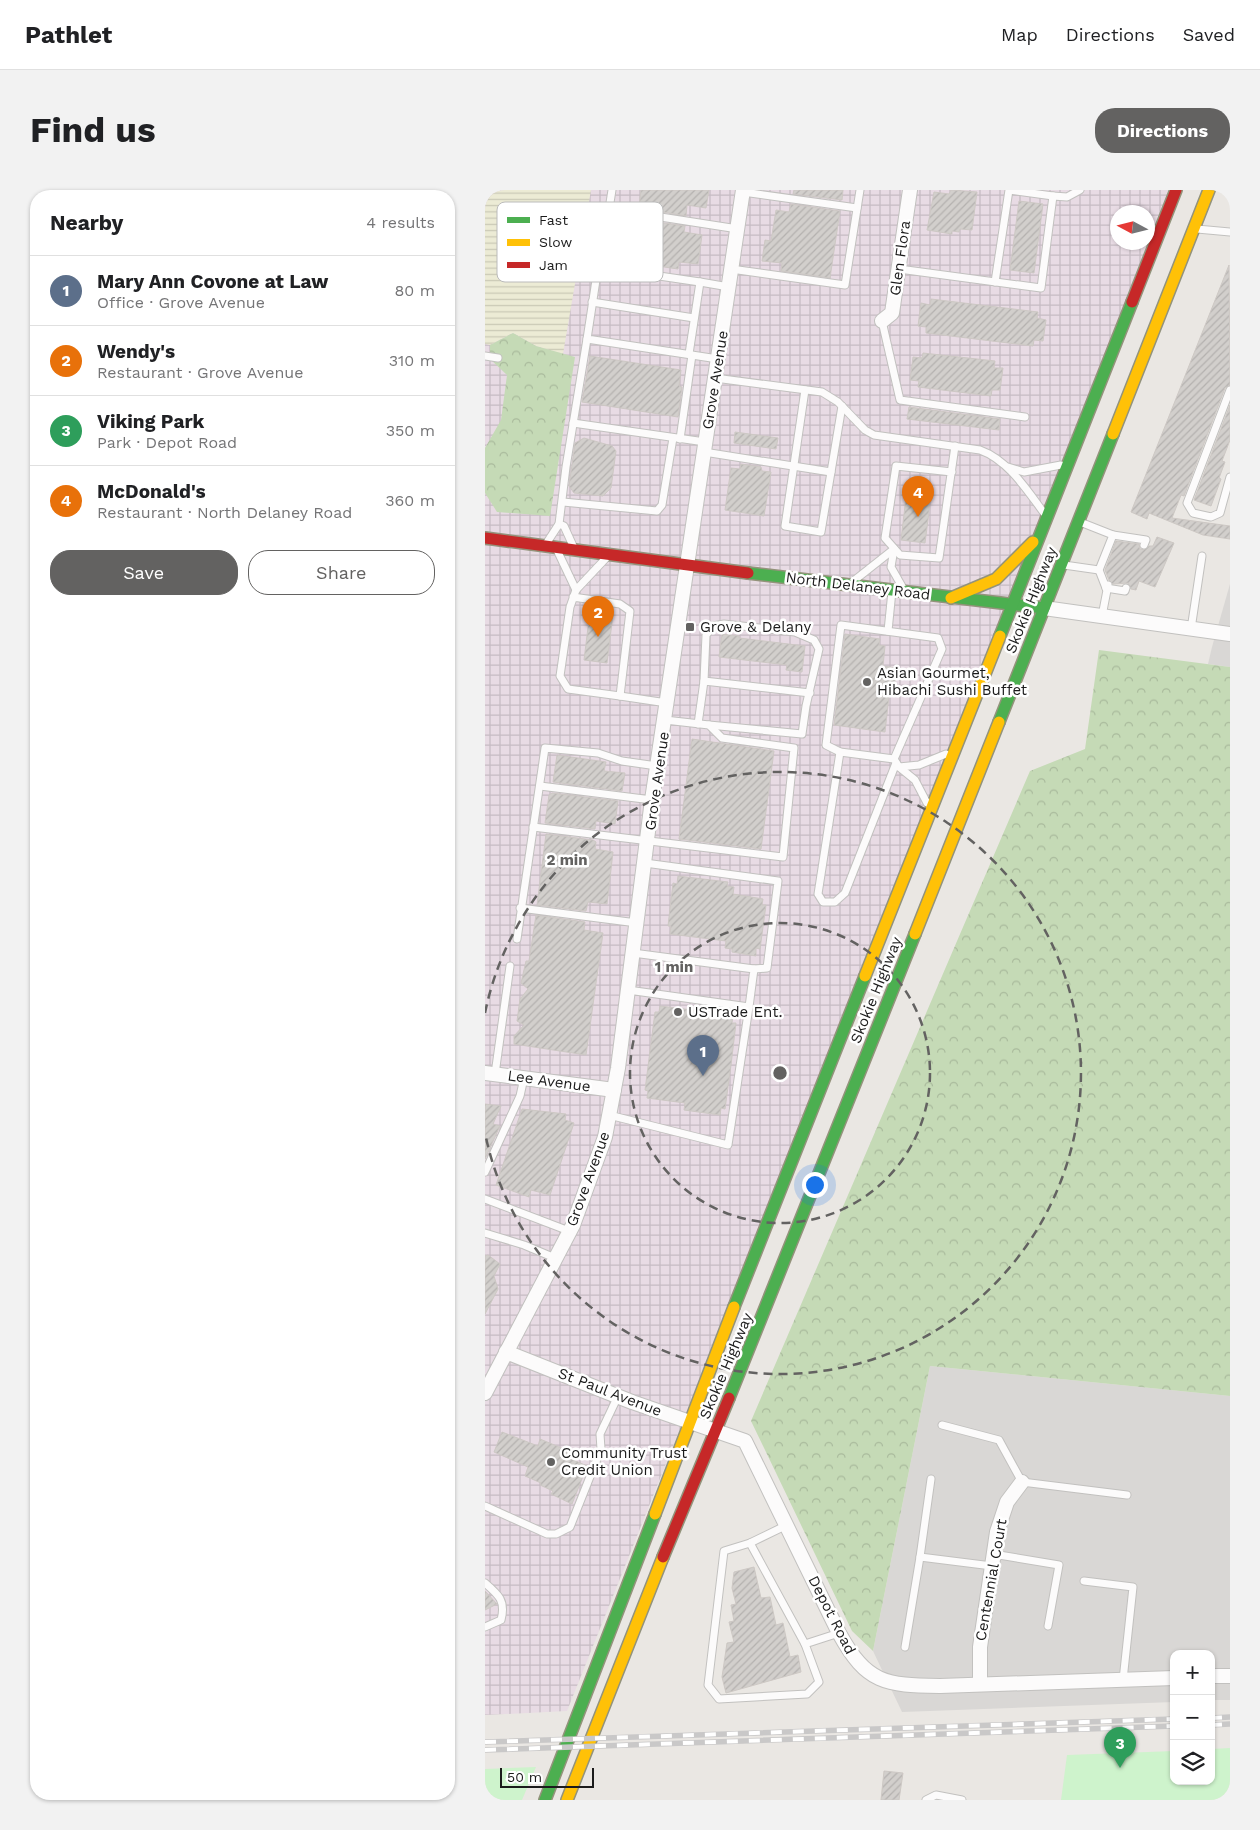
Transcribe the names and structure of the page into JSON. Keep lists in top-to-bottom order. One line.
{"streets":{"main road":["North Delaney Road","Skokie Highway"],"street":["Glen Flora","Grove Avenue","Lee Avenue","St Paul Avenue","Centennial Court","Depot Road"]},"crossings":[["Grove Avenue","North Delaney Road"],["Grove Avenue","Lee Avenue"],["Grove Avenue","St Paul Avenue"],["North Delaney Road","Skokie Highway"],["Skokie Highway","St Paul Avenue"],["Skokie Highway","Depot Road"],["St Paul Avenue","Depot Road"],["Centennial Court","Depot Road"]],"places":{"transit":["Grove & Delany"],"other":["Asian Gourmet, Hibachi Sushi Buffet","USTrade Ent.","Community Trust Credit Union"]},"legend":["Fast","Slow","Jam"],"scale_bar":"50 m","north":"left","page":{"header":"Pathlet","nav":["Map","Directions","Saved"],"buttons":["Directions",["Save","Share"]],"title":"Find us","heading":["Nearby","4 results"],"list":[{"mark":"1","name":"Mary Ann Covone at Law","note":"Office · Grove Avenue","value":"80 m"},{"mark":"2","name":"Wendy's","note":"Restaurant · Grove Avenue","value":"310 m"},{"mark":"3","name":"Viking Park","note":"Park · Depot Road","value":"350 m"},{"mark":"4","name":"McDonald's","note":"Restaurant · North Delaney Road","value":"360 m"}],"pins":["4","2","1","3"],"map_buttons":["+","−"],"scale":"50 m"},"rings":["2 min","1 min"]}
